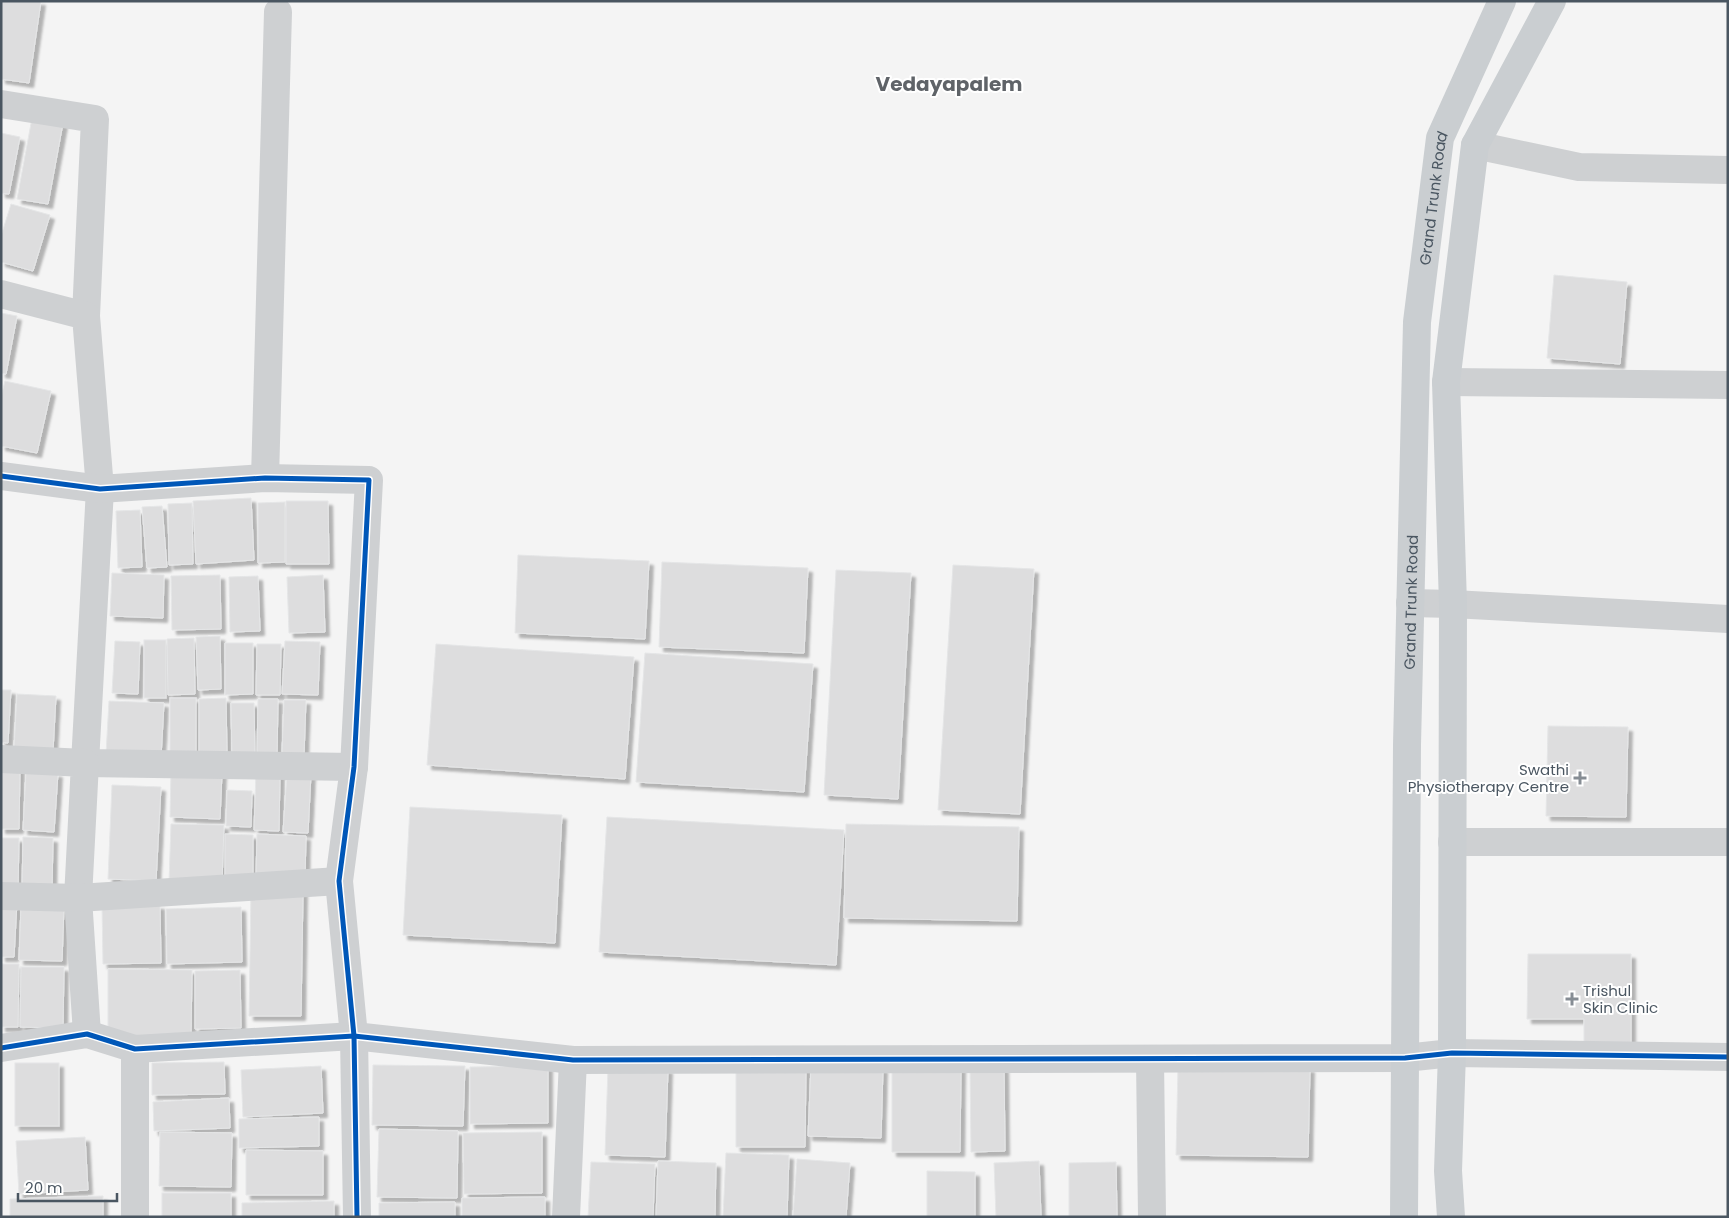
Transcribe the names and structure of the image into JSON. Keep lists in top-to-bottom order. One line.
{"streets":{"main road":["Grand Trunk Road"]},"districts":["Vedayapalem"],"places":{"health":["Swathi Physiotherapy Centre","Trishul Skin Clinic"]},"scale_bar":"20 m"}
